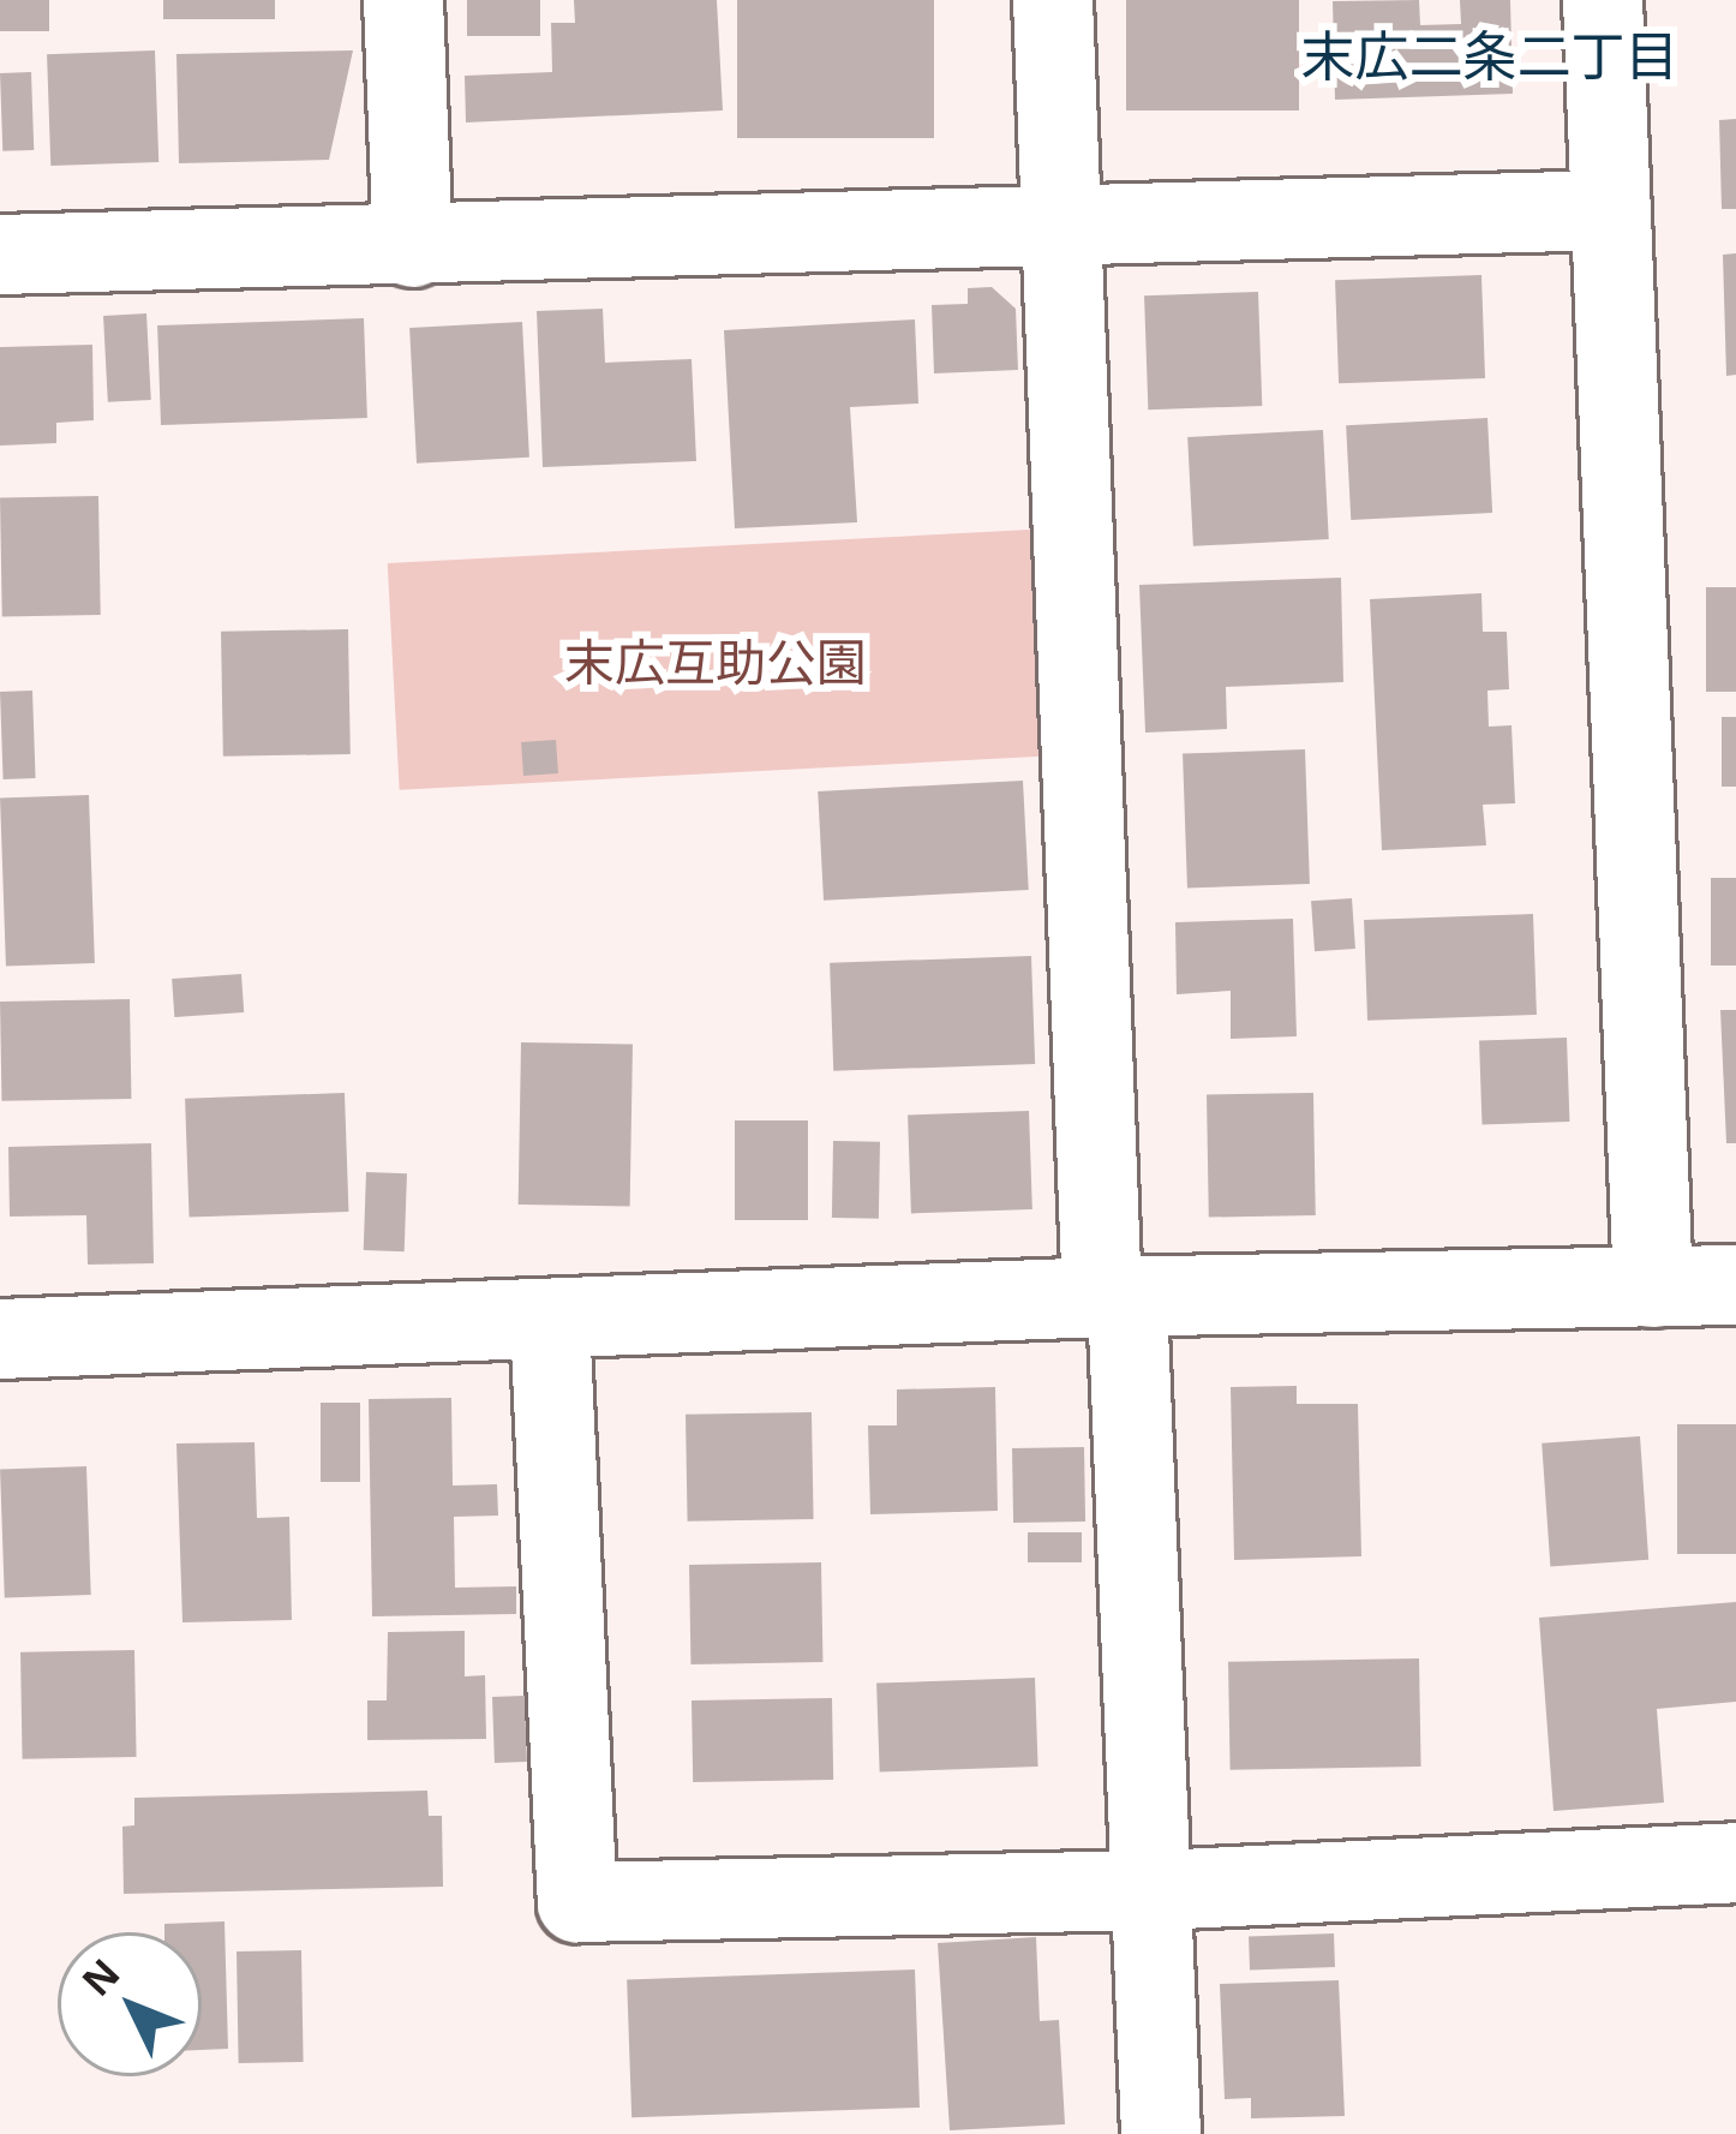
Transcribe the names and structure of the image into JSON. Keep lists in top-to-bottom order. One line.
{"districts":["末広二条二丁目"],"parks":["末広互助公園"],"north":"top left"}
